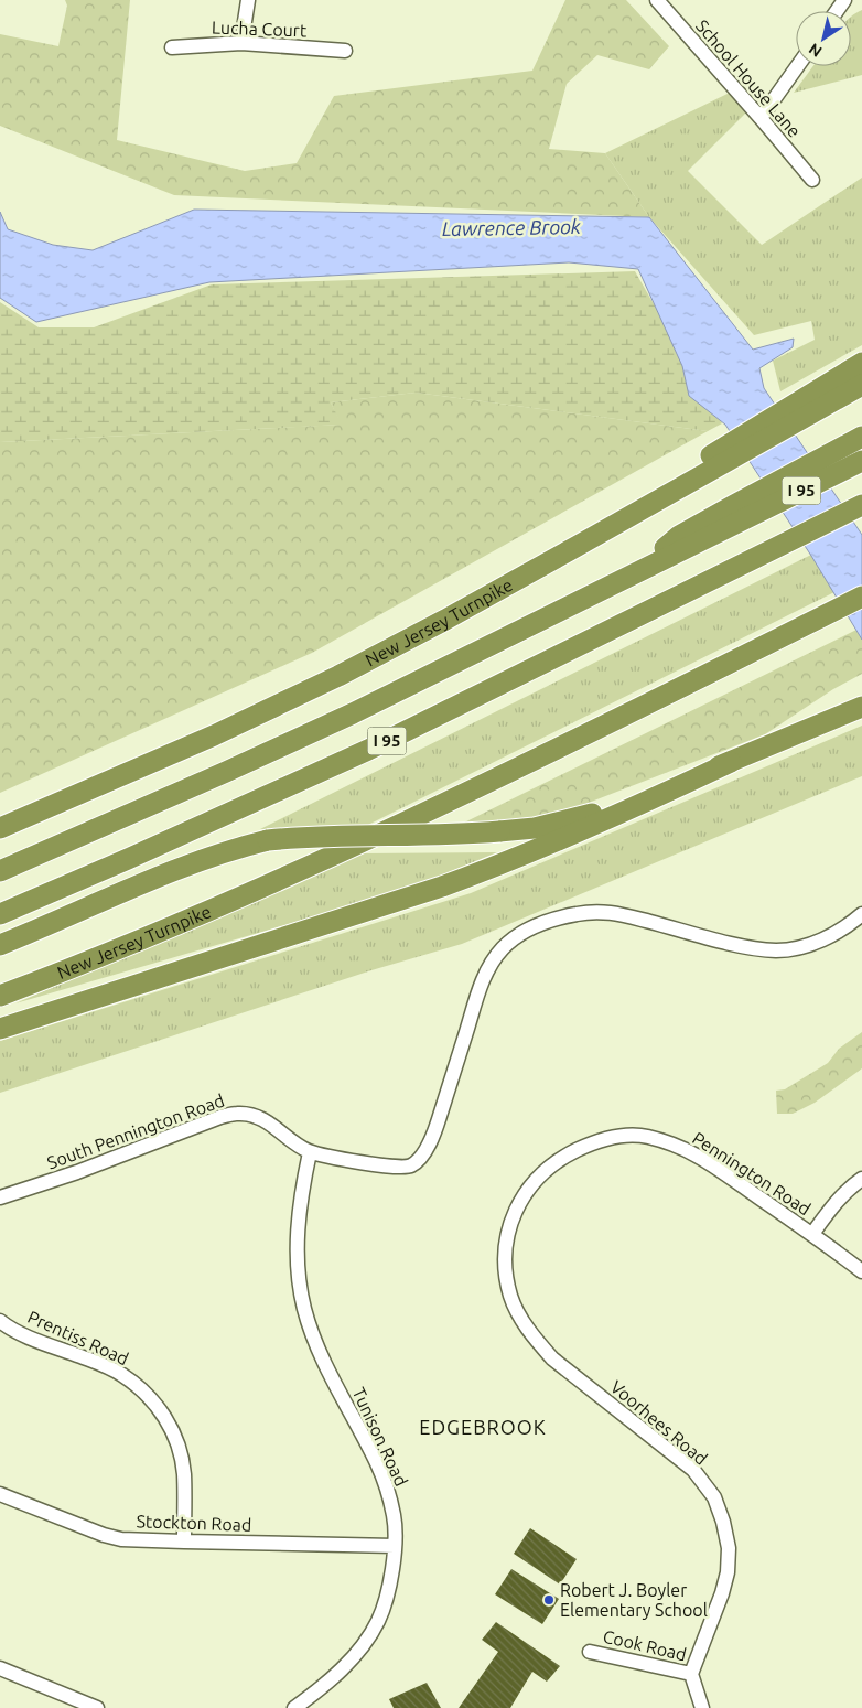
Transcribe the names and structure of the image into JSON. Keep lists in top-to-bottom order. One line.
{"streets":{"highway":["I 95","New Jersey Turnpike"],"street":["Lucha Court","School House Lane","South Pennington Road","Pennington Road","Prentiss Road","Voorhees Road","Tunison Road","Stockton Road","Cook Road"]},"crossings":[["South Pennington Road","Tunison Road"],["Pennington Road","Voorhees Road"],["Prentiss Road","Stockton Road"],["Voorhees Road","Cook Road"],["Tunison Road","Stockton Road"]],"districts":["EDGEBROOK"],"water":["Lawrence Brook"],"places":["Robert J. Boyler Elementary School"],"north":"bottom left"}
